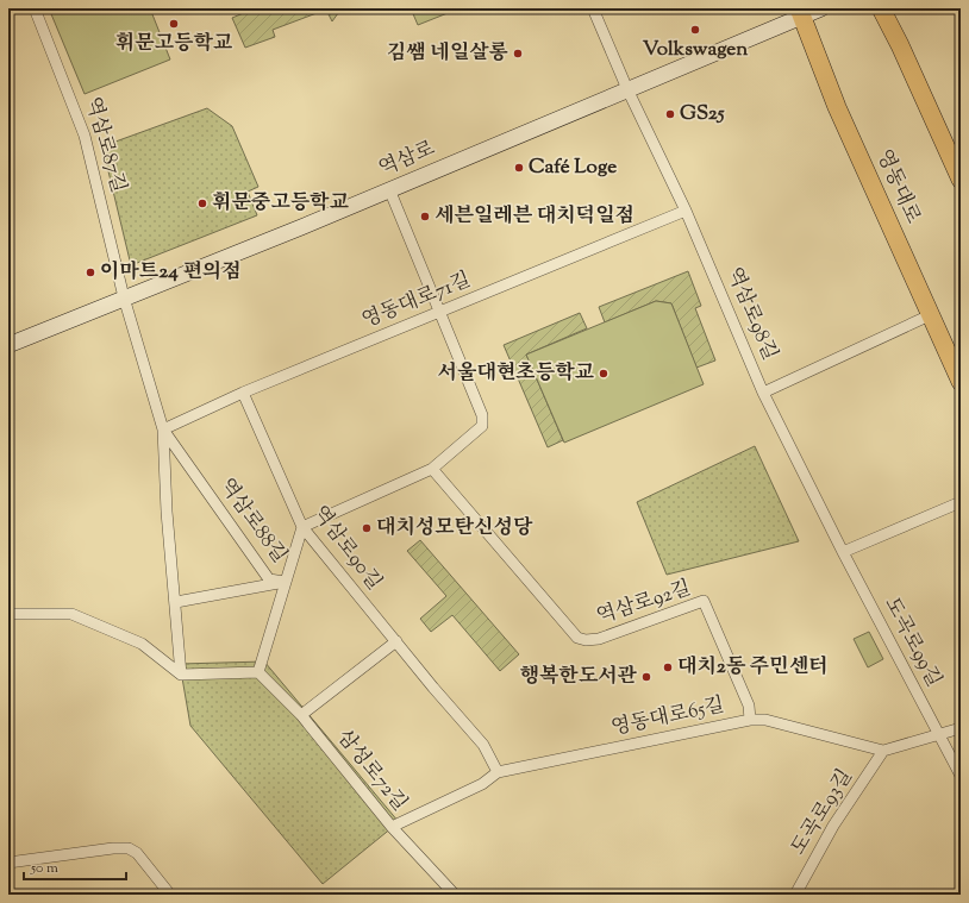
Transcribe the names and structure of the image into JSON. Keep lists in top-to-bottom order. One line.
{"streets":{"main road":["역삼로","영동대로"],"street":["역삼로87길","영동대로71길","역삼로98길","역삼로88길","역삼로90길","역삼로92길","도곡로99길","영동대로65길","삼성로72길","도곡로93길"]},"crossings":[["역삼로87길","역삼로"],["역삼로87길","역삼로88길"],["역삼로","영동대로"],["역삼로","역삼로98길"],["역삼로","역삼로88길"],["영동대로71길","역삼로98길"],["영동대로71길","역삼로88길"],["영동대로71길","역삼로90길"],["역삼로98길","도곡로99길"],["역삼로90길","영동대로65길"],["역삼로92길","영동대로65길"],["영동대로65길","삼성로72길"],["영동대로65길","도곡로93길"]],"places":["휘문고등학교","Volkswagen","김쌤 네일살롱","GS25","Café Loge","휘문중고등학교","세븐일레븐 대치덕일점","이마트24 편의점","서울대현초등학교","대치성모탄신성당","대치2동 주민센터","행복한도서관"],"scale_bar":"50 m"}
